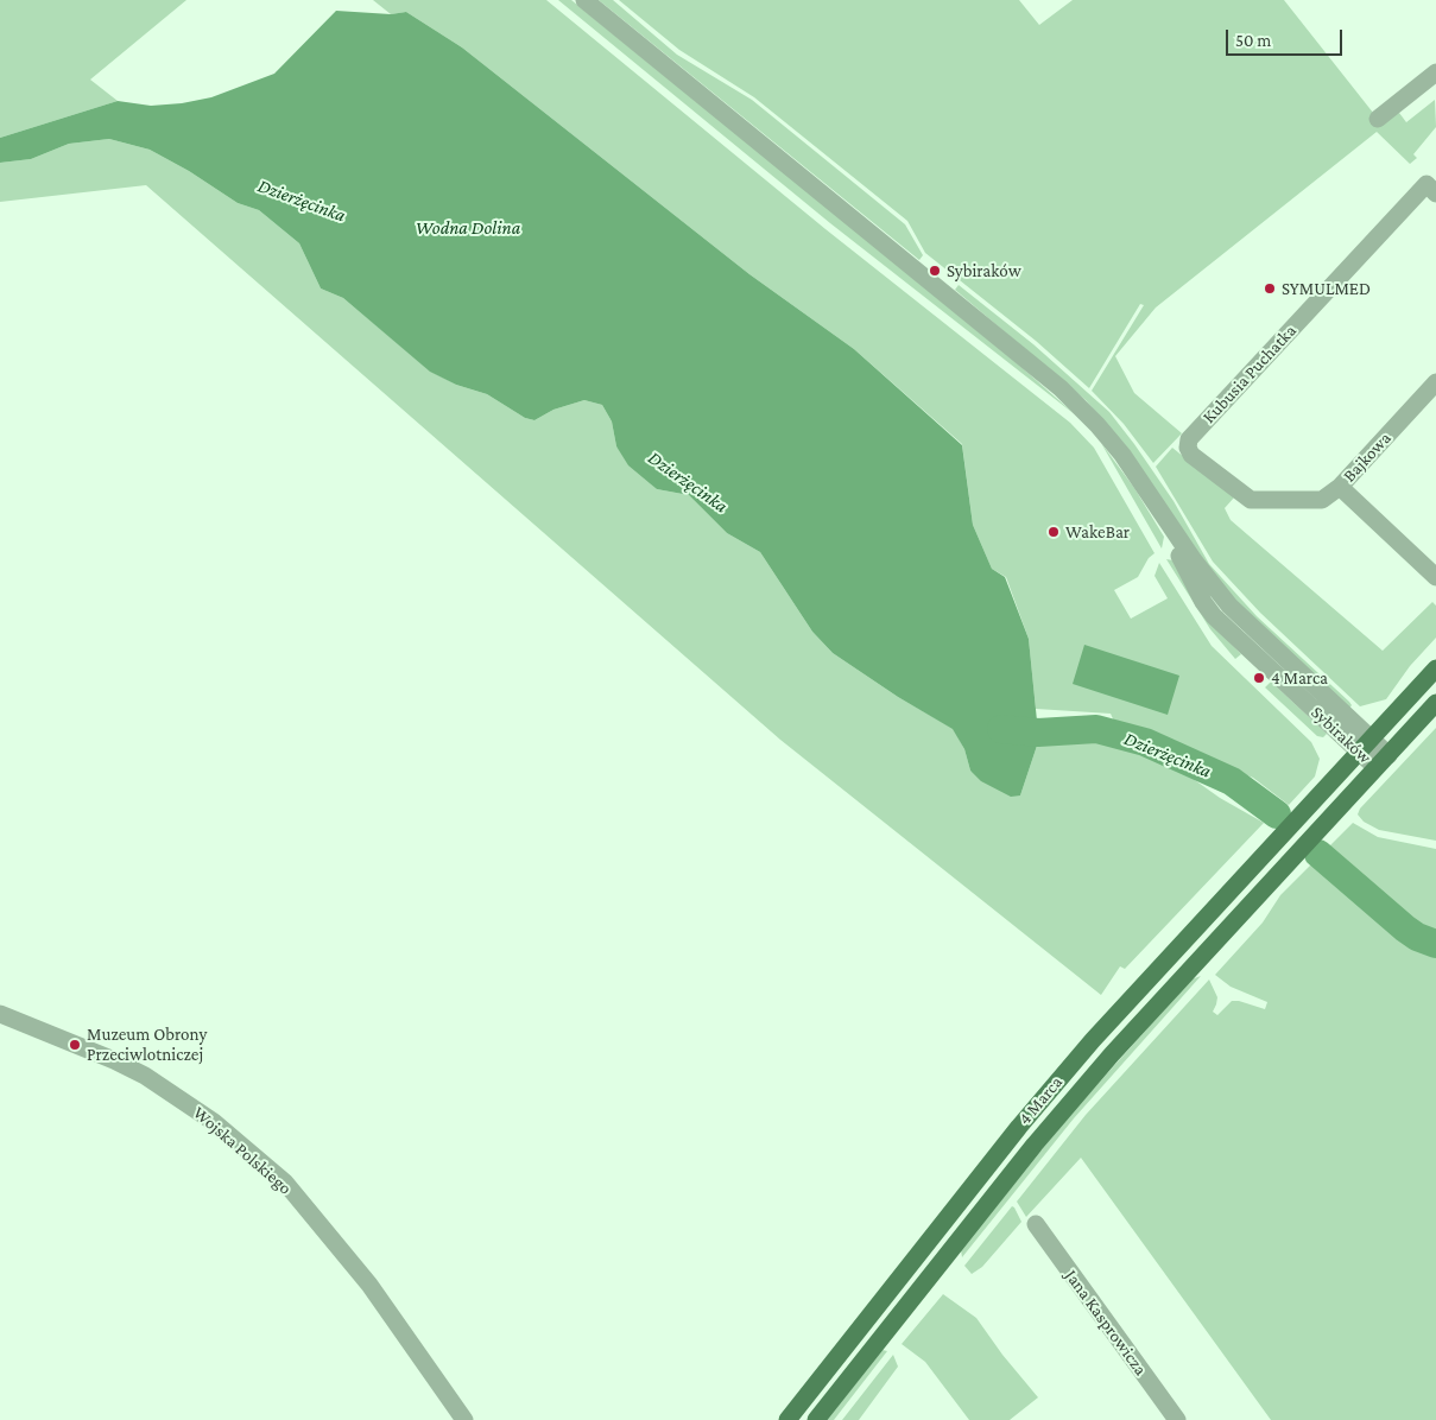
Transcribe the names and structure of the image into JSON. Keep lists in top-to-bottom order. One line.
{"streets":{"main road":["4 Marca"],"street":["Kubusia Puchatka","Bajkowa","Sybiraków","Wojska Polskiego","Jana Kasprowicza"]},"crossings":[["Kubusia Puchatka","Bajkowa"],["Sybiraków","4 Marca"]],"water":["Dzierżęcinka","Wodna Dolina"],"places":["Sybiraków","SYMULMED","WakeBar","4 Marca","Muzeum Obrony Przeciwlotniczej"],"scale_bar":"50 m"}
